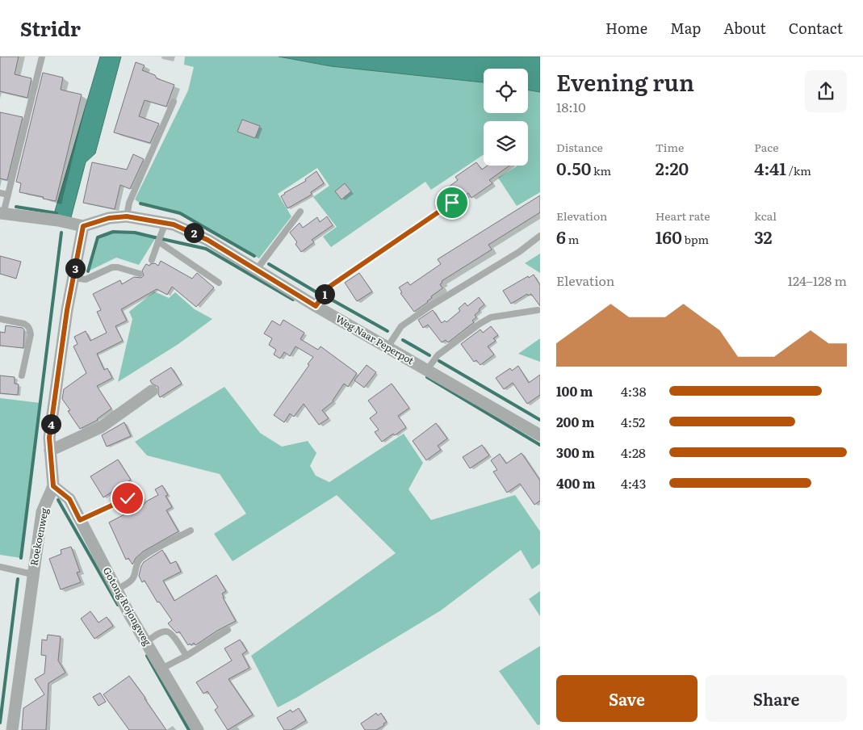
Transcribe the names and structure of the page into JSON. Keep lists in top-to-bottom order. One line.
{"streets":{"street":["Weg Naar Peperpot","Roekoenweg","Gotong Rojongweg"]},"crossings":[["Weg Naar Peperpot","Roekoenweg"],["Roekoenweg","Gotong Rojongweg"]],"page":{"header":"Stridr","nav":["Home","Map","About","Contact"],"heading":["Evening run","18:10"],"stats":[["Distance","0.50 km"],["Time","2:20"],["Pace","4:41 /km"],["Elevation","6 m"],["Heart rate","160 bpm"],["kcal","32"]],"pins":["2","3","1","4"],"chart":["Elevation","124–128 m"],"list":[{"name":"100 m","note":"4:38"},{"name":"200 m","note":"4:52"},{"name":"300 m","note":"4:28"},{"name":"400 m","note":"4:43"}],"buttons":["Save","Share"]}}
